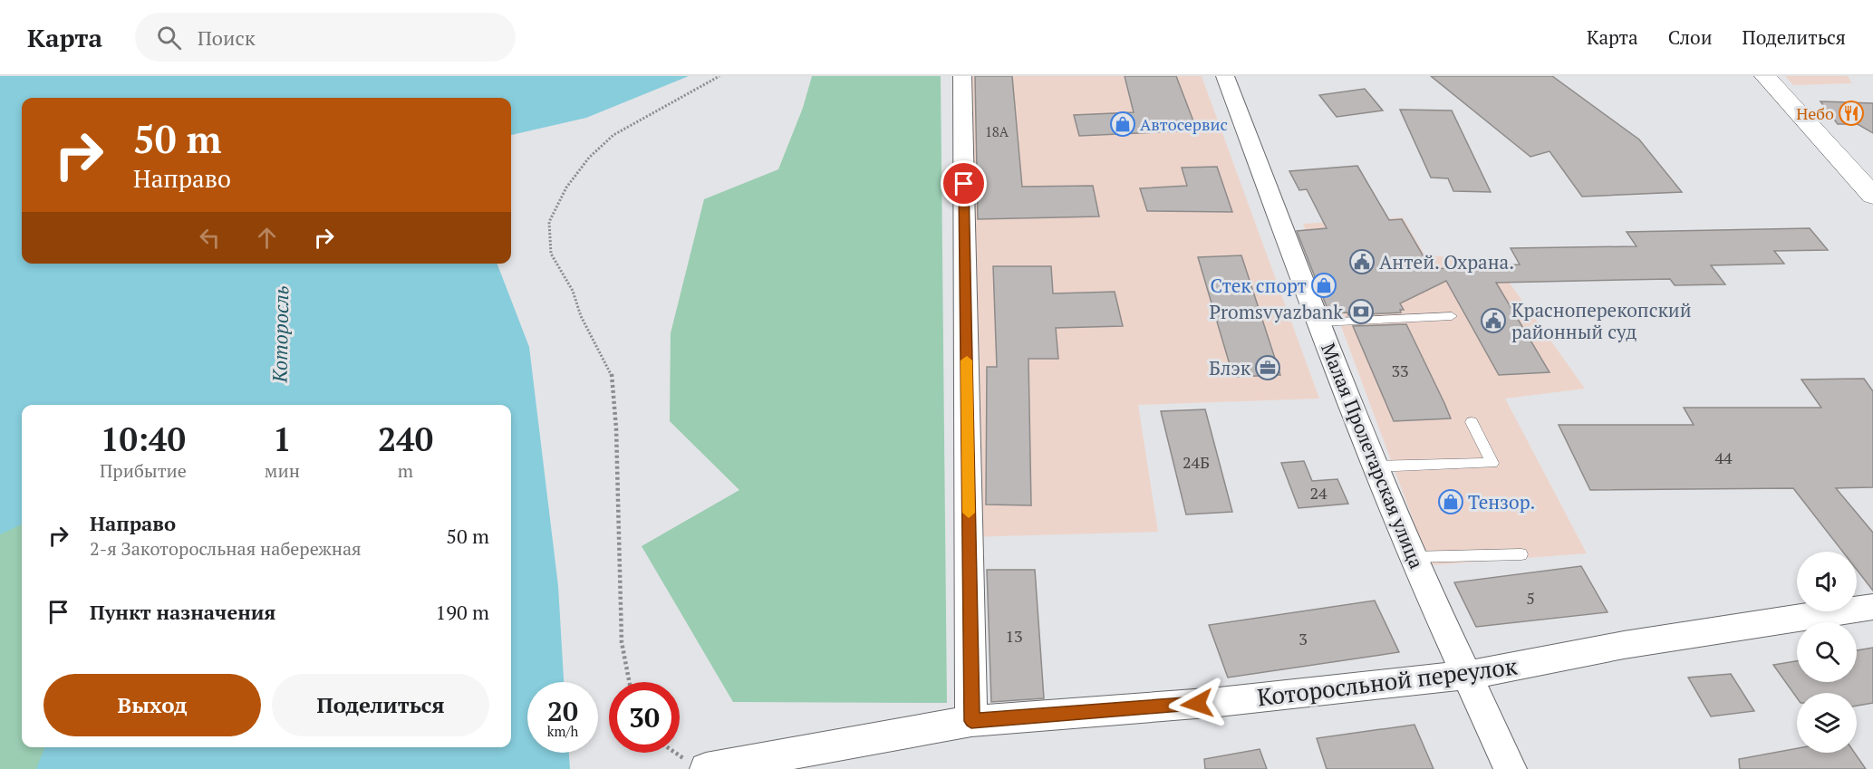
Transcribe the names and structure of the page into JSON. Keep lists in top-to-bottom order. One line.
{"streets":{"street":["Малая Пролетарская улица","Которосльной переулок"]},"crossings":[["Малая Пролетарская улица","Которосльной переулок"]],"water":["Которосль"],"places":{"restaurant":["Небо"],"shop":["Автосервис","Стек спорт","Тензор."],"public building":["Антей. Охрана.","Красноперекопский районный суд"],"bank":["Promsvyazbank"],"office":["Блэк"]},"house_numbers":["18А","33","44","24Б","24","5","13","3"],"page":{"header":"Карта","search":"Поиск","nav":["Карта","Слои","Поделиться"],"turn":["50 m","Направо"],"eta":["10:40","Прибытие","1","мин","240","m"],"list":[{"name":"Направо","note":"2-я Закоторосльная набережная","value":"50 m"},{"name":"Пункт назначения","value":"190 m"}],"buttons":["Выход","Поделиться"],"speed":"20 km/h","limit":"30"}}
